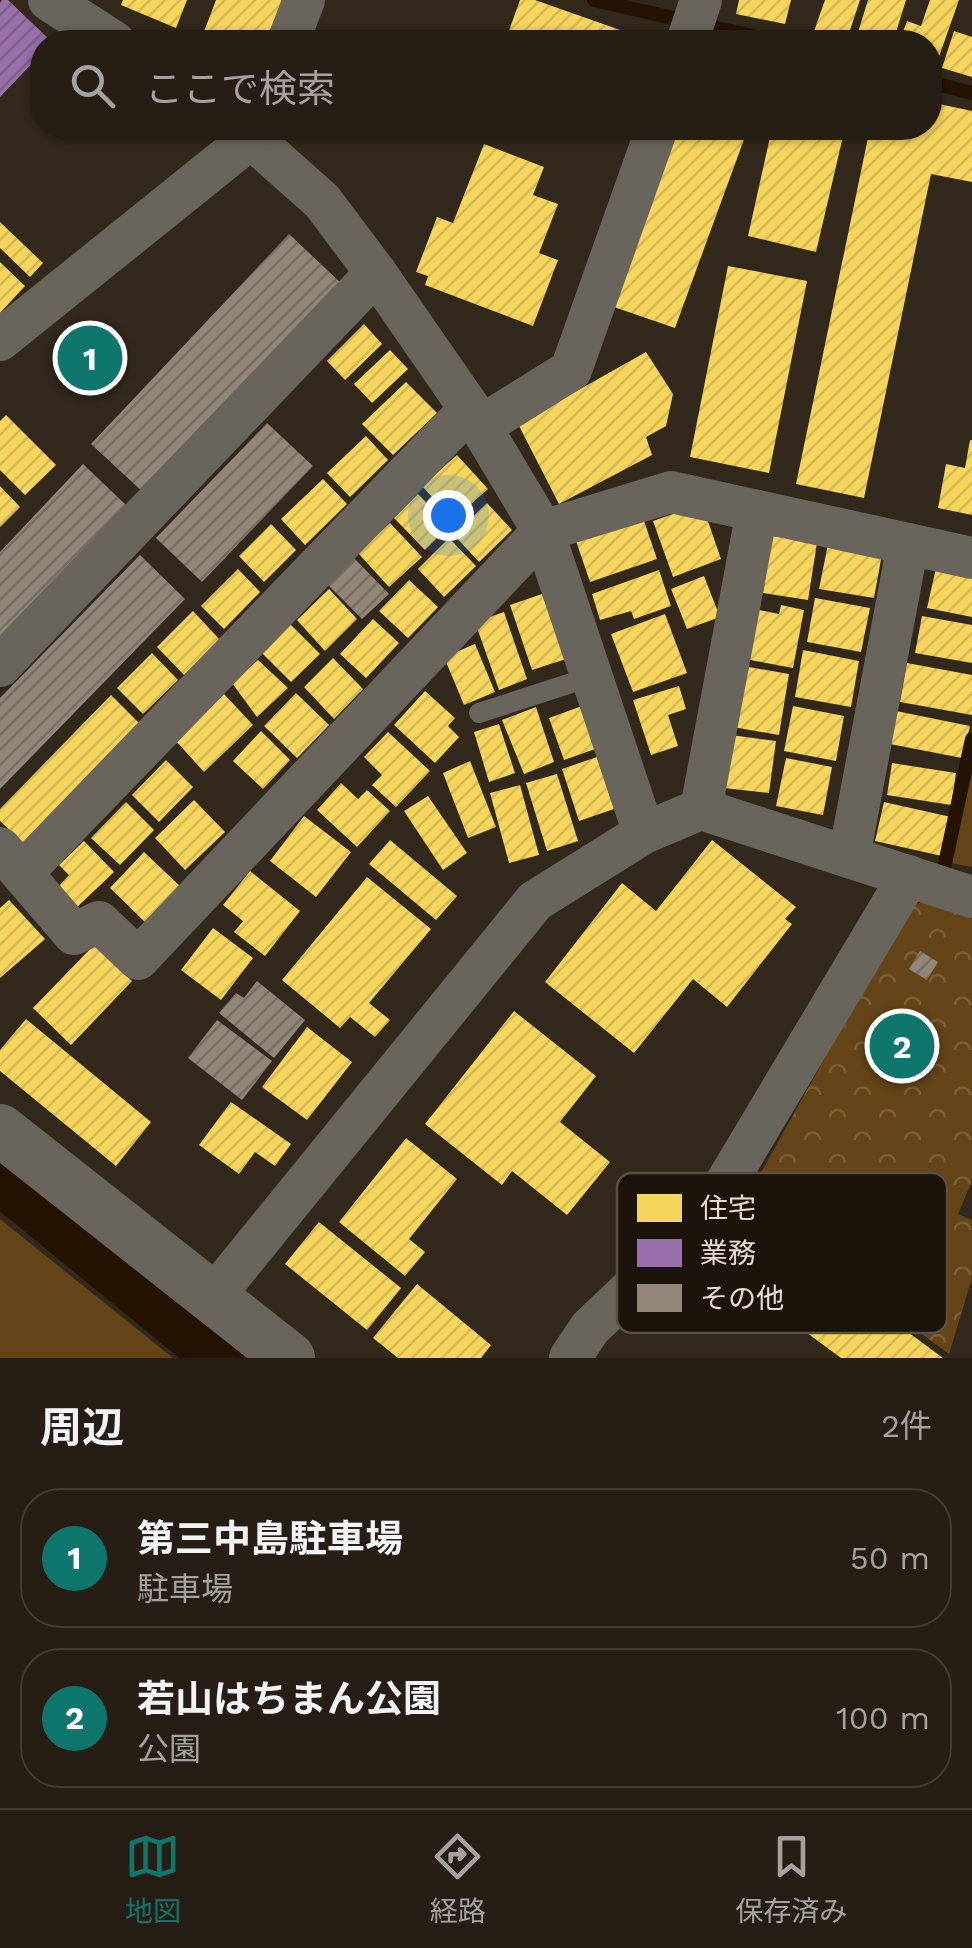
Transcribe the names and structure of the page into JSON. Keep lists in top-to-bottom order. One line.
{"legend":["住宅","業務","その他"],"page":{"search":"ここで検索","pins":["1","2"],"heading":["周辺","2件"],"list":[{"mark":"1","name":"第三中島駐車場","note":"駐車場","value":"50 m"},{"mark":"2","name":"若山はちまん公園","note":"公園","value":"100 m"}],"nav":["地図","経路","保存済み"]}}
